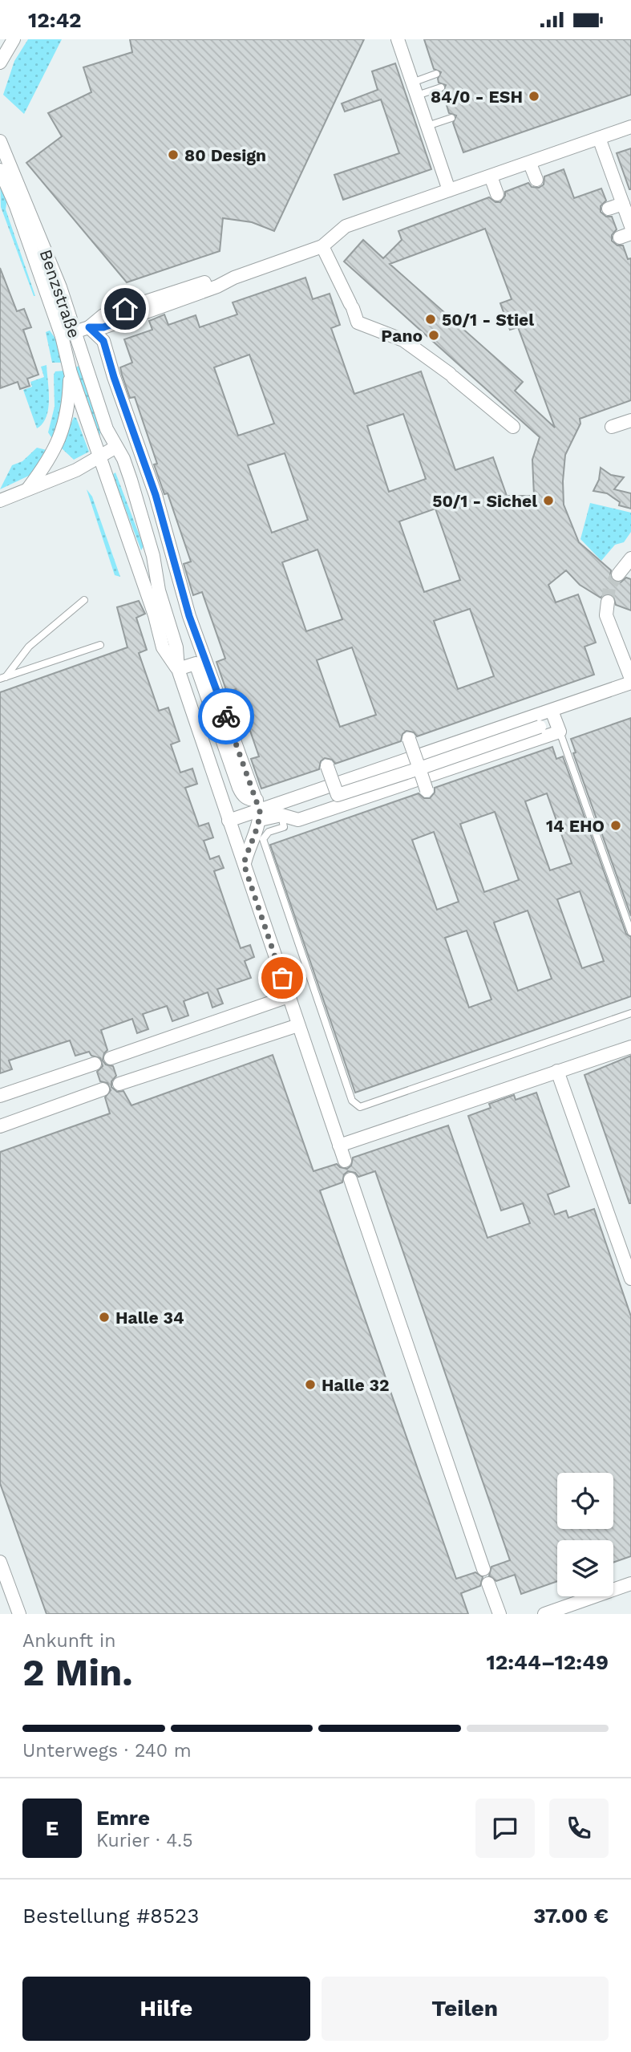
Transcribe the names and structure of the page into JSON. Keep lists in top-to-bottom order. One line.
{"streets":{"street":["Benzstraße"]},"places":["84/0 - ESH","80 Design","50/1 - Stiel","Pano","50/1 - Sichel","14 EHO","Halle 34","Halle 32"],"page":{"status":"12:42","heading":["2 Min.","Ankunft in","12:44–12:49"],"panel":["Emre","Kurier · 4.5","Bestellung #8523","37.00 €"],"bar":"Unterwegs · 240 m","round":"E","buttons":["Hilfe","Teilen"]}}
